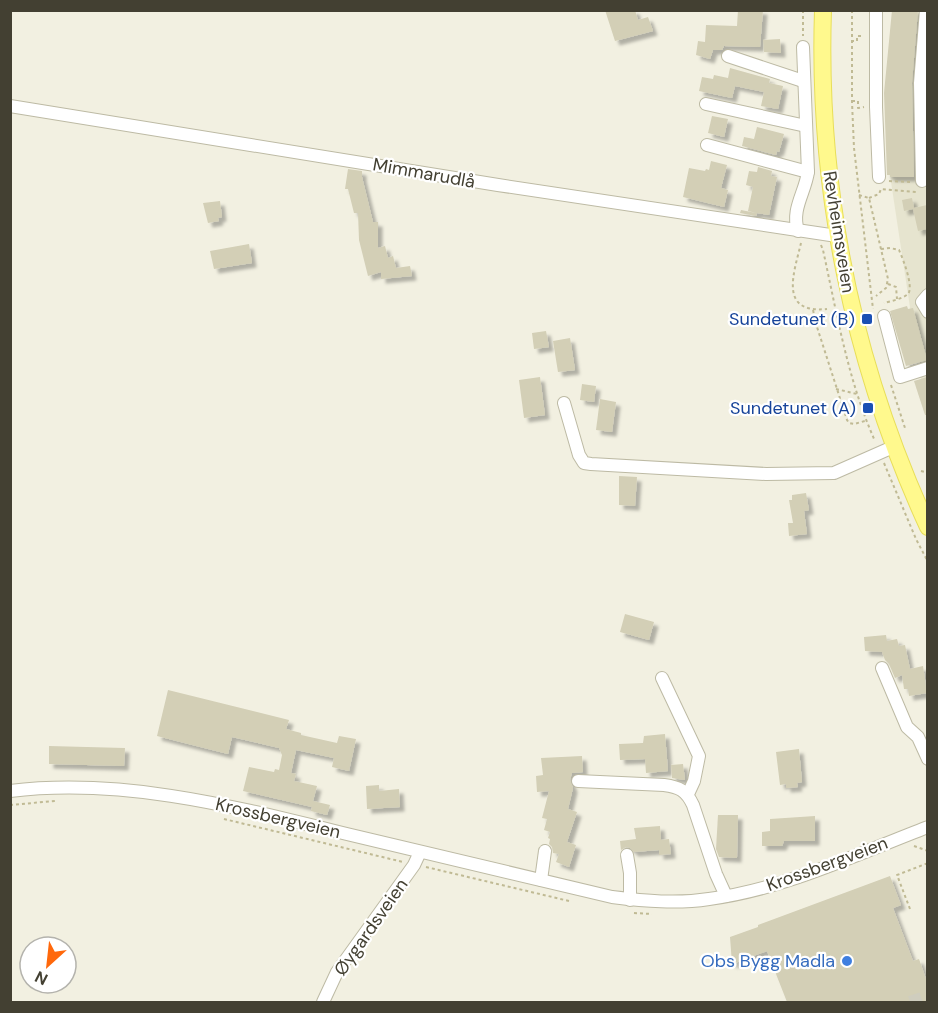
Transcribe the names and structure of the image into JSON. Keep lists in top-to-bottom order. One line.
{"streets":{"main road":["Revheimsveien"],"street":["Mimmarudlå","Krossbergveien","Øygardsveien"]},"crossings":[["Mimmarudlå","Revheimsveien"],["Krossbergveien","Øygardsveien"]],"places":{"transit":["Sundetunet (B)","Sundetunet (A)"],"other":["Obs Bygg Madla"]},"north":"bottom left"}
